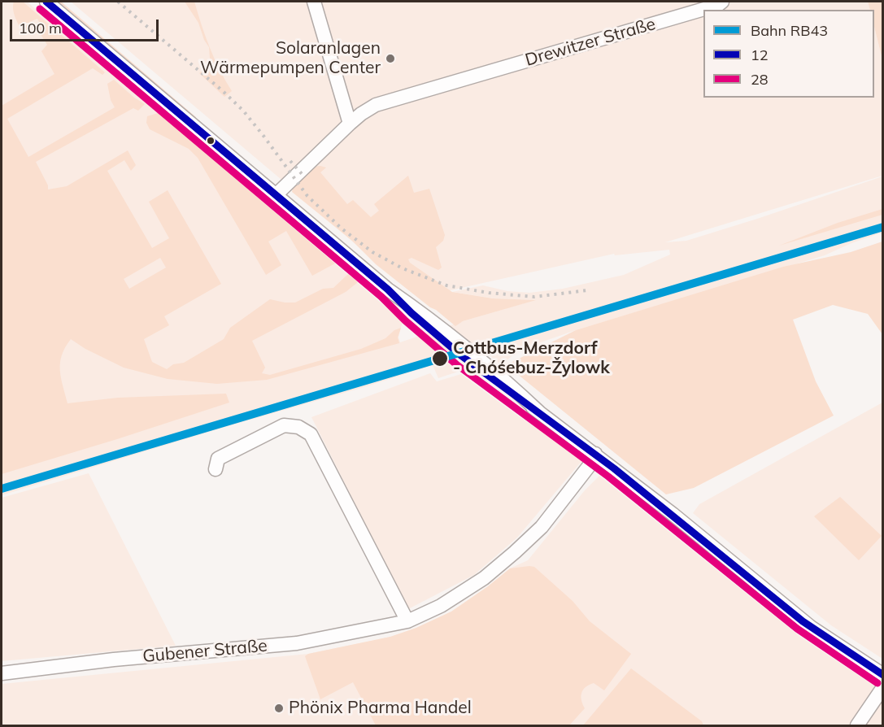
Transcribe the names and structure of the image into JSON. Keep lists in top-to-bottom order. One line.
{"streets":{"street":["Drewitzer Straße","Gubener Straße"]},"places":["Solaranlagen Wärmepumpen Center","Cottbus-Merzdorf - Chóśebuz-Žylowk","Phönix Pharma Handel"],"lines":["transit line 12","transit line 28","rail line RB43"],"legend":["Bahn RB43","12","28"],"scale_bar":"100 m"}
